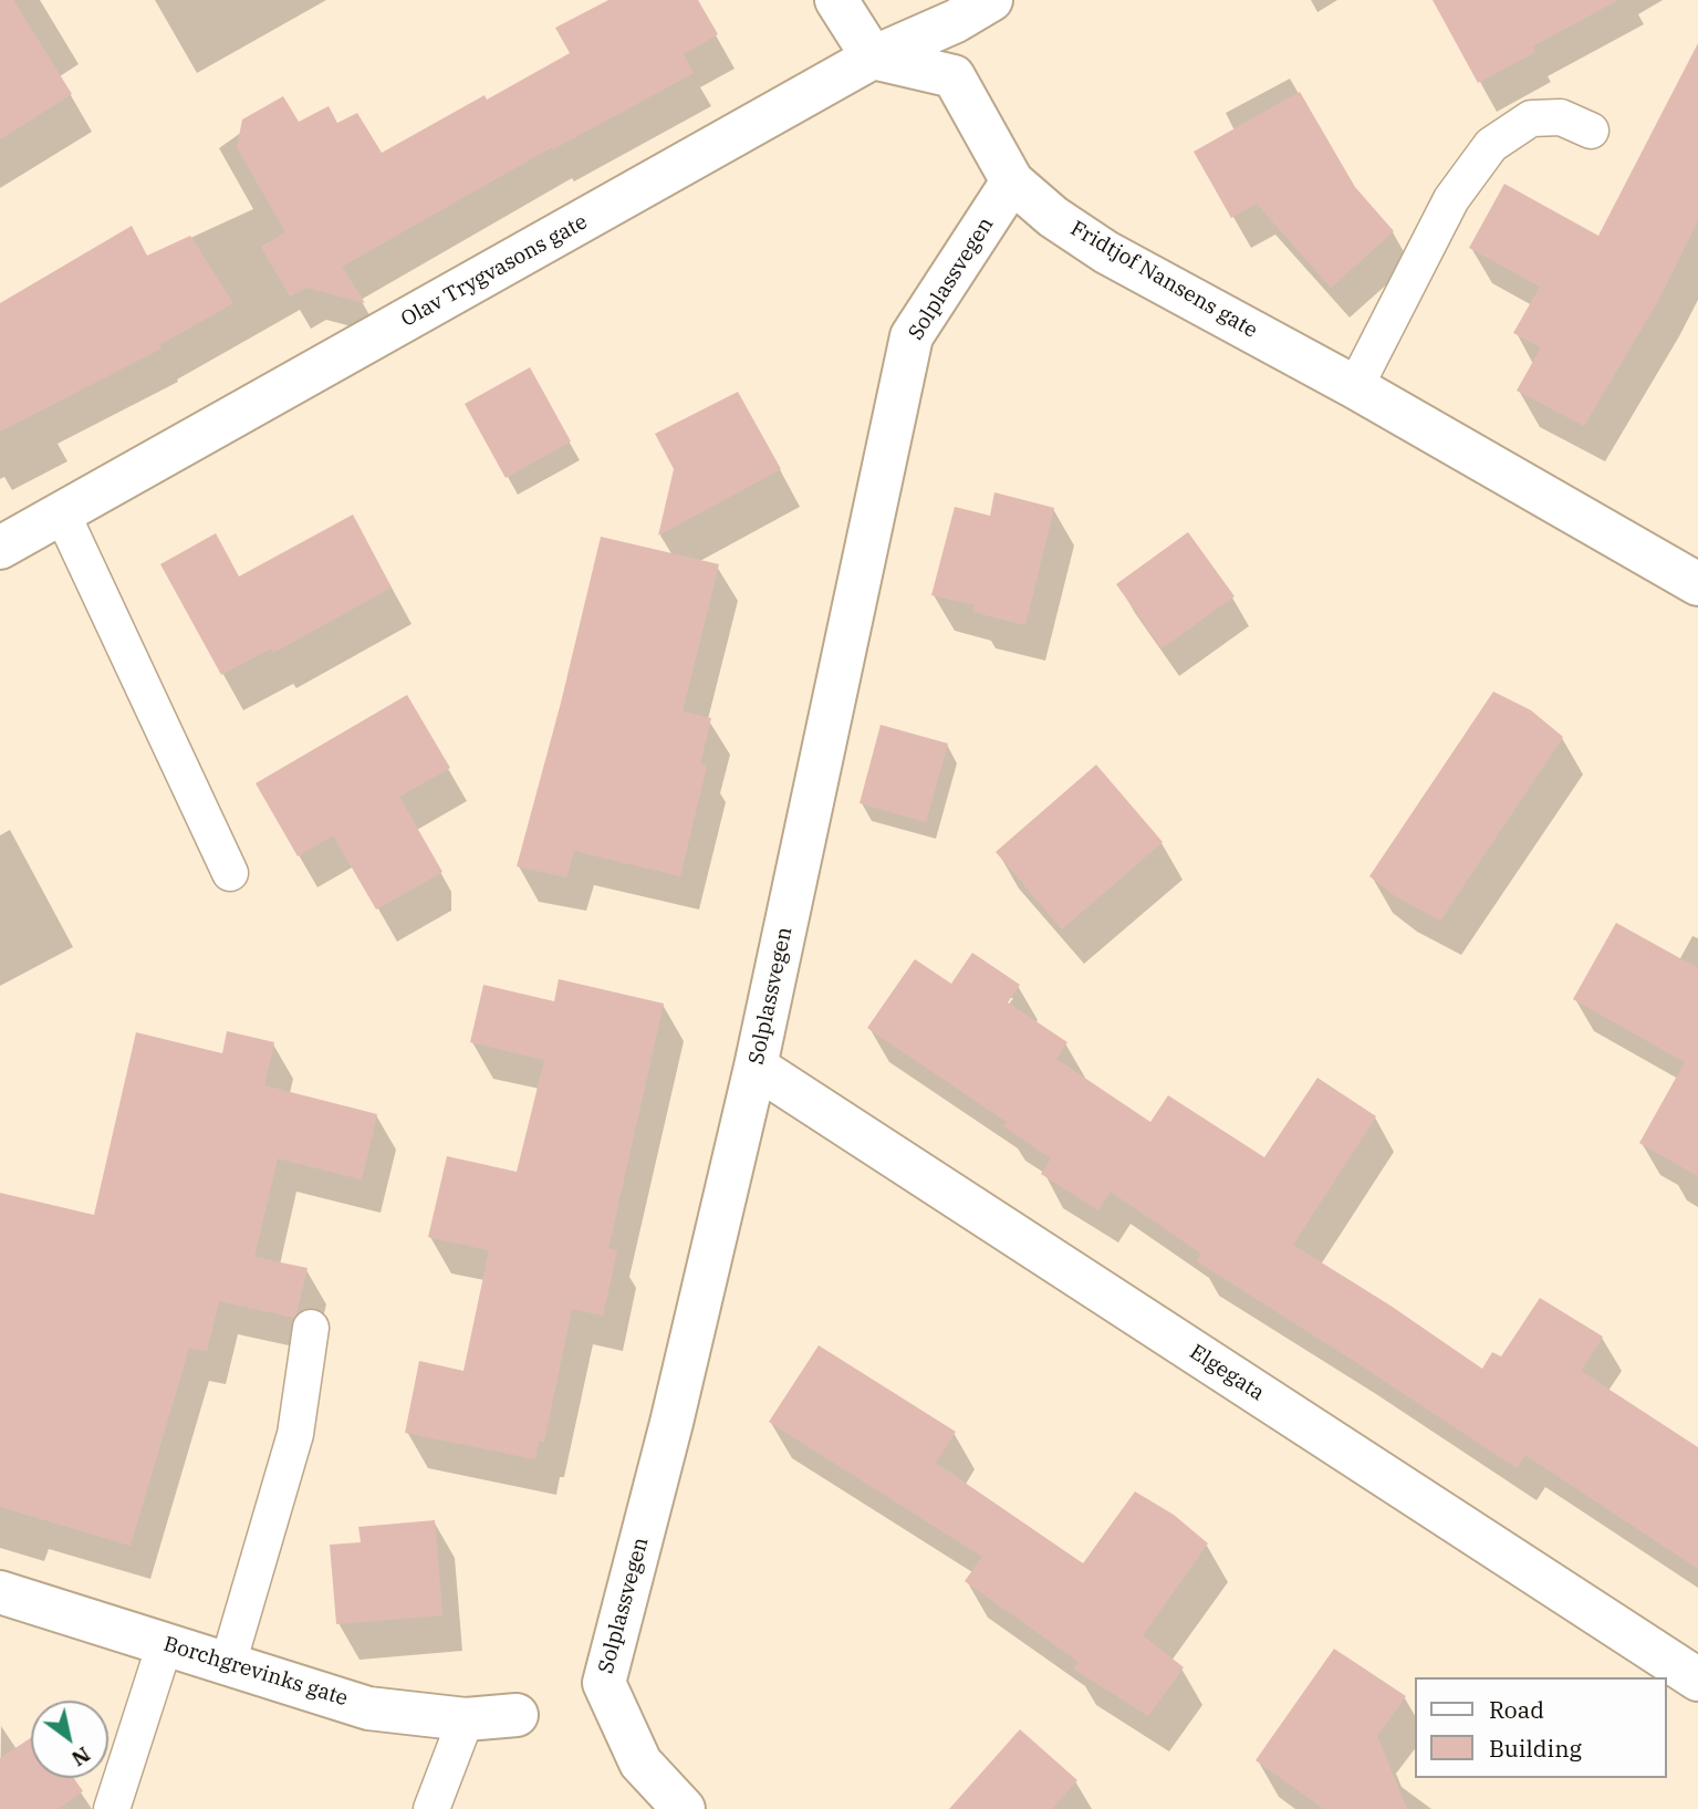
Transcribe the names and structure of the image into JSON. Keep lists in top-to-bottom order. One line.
{"streets":{"street":["Olav Trygvasons gate","Solplassvegen","Fridtjof Nansens gate","Elgegata","Borchgrevinks gate"]},"crossings":[["Olav Trygvasons gate","Fridtjof Nansens gate"],["Solplassvegen","Fridtjof Nansens gate"],["Solplassvegen","Elgegata"]],"legend":["Road","Building"],"north":"bottom right"}
